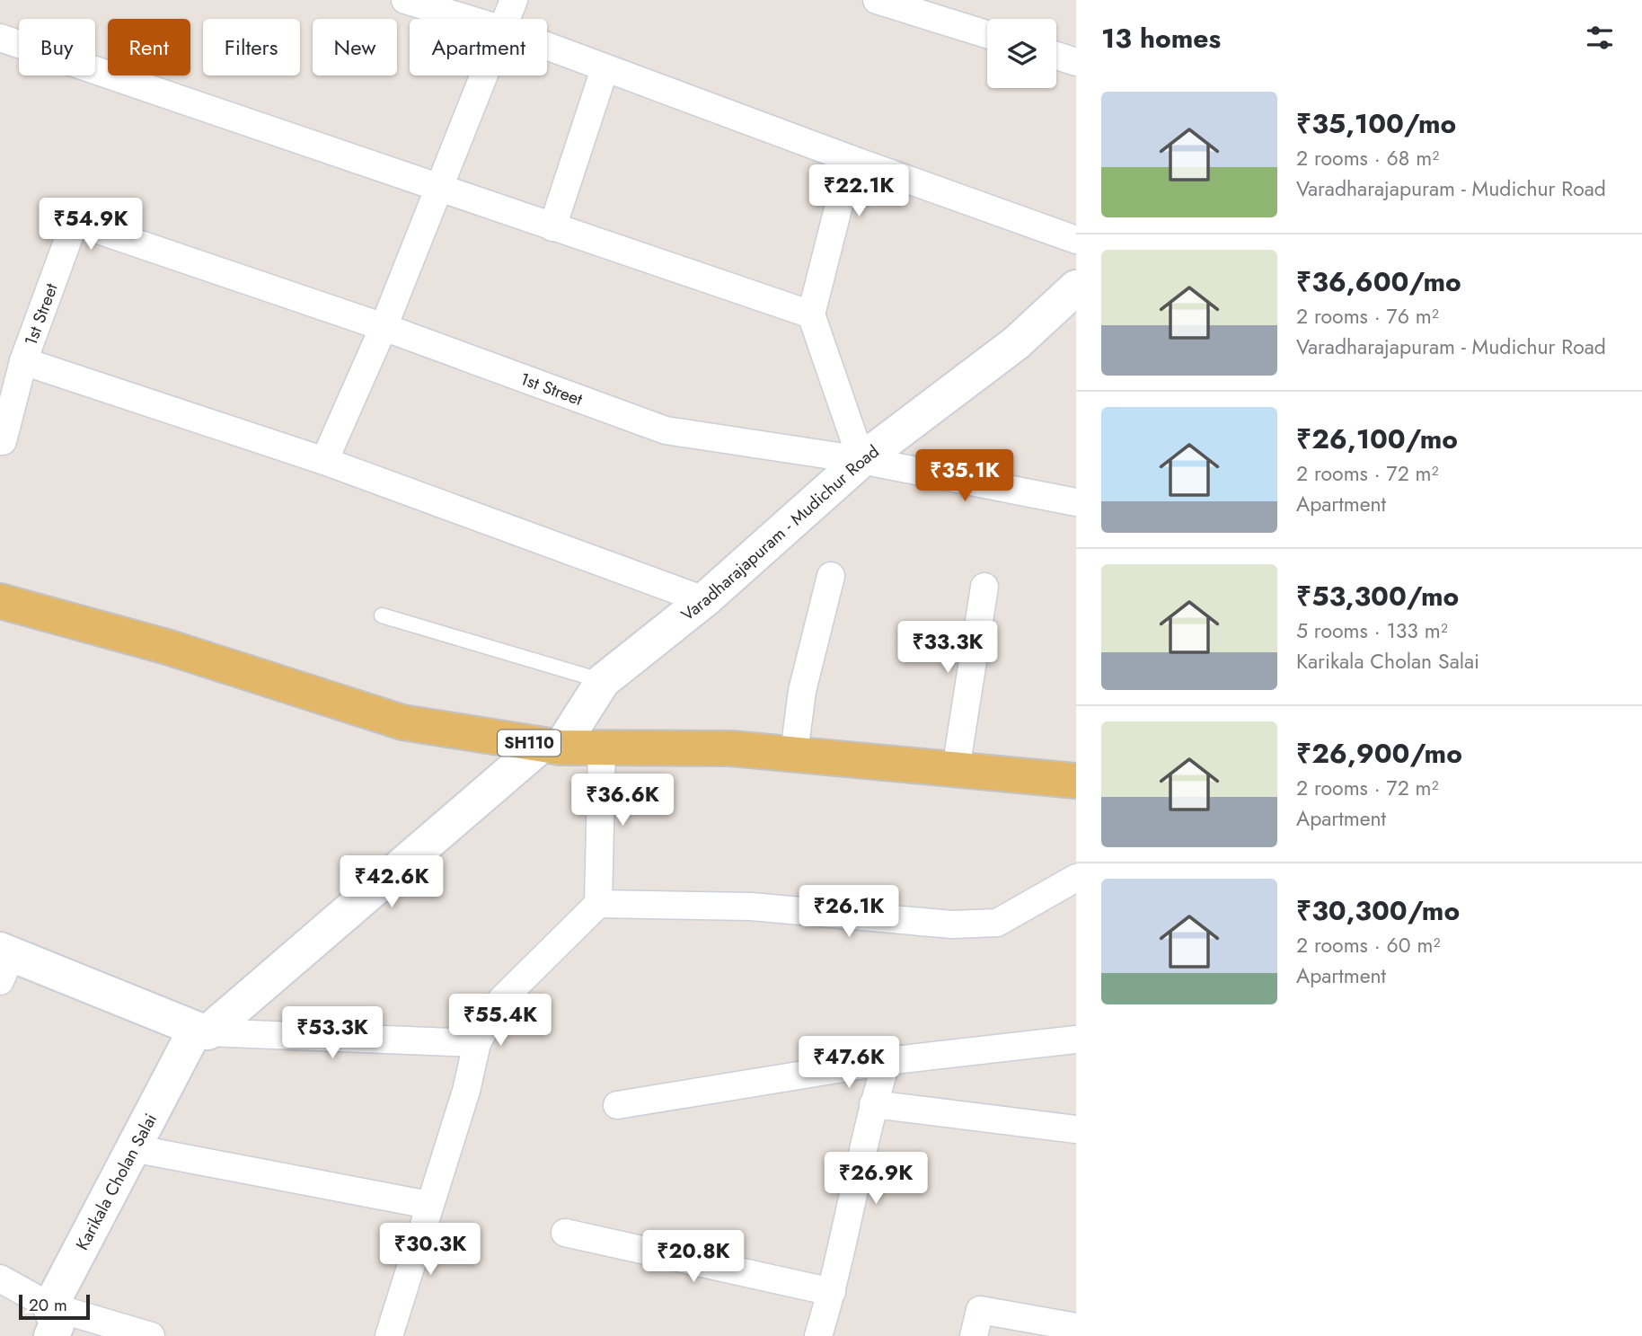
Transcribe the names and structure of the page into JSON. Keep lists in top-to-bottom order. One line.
{"streets":{"main road":["SH110"],"street":["1st Street","Varadharajapuram - Mudichur Road","Karikala Cholan Salai"]},"crossings":[["1st Street","Varadharajapuram - Mudichur Road"],["Varadharajapuram - Mudichur Road","SH110"],["Varadharajapuram - Mudichur Road","Karikala Cholan Salai"],["SH110","Karikala Cholan Salai"]],"scale_bar":"20 m","page":{"heading":"13 homes","chip":["Buy","Rent","Filters","New","Apartment"],"list":[{"name":"₹35,100/mo","note":"2 rooms · 68 m² · Varadharajapuram - Mudichur Road"},{"name":"₹36,600/mo","note":"2 rooms · 76 m² · Varadharajapuram - Mudichur Road"},{"name":"₹26,100/mo","note":"2 rooms · 72 m² · Apartment"},{"name":"₹53,300/mo","note":"5 rooms · 133 m² · Karikala Cholan Salai"},{"name":"₹26,900/mo","note":"2 rooms · 72 m² · Apartment"},{"name":"₹30,300/mo","note":"2 rooms · 60 m² · Apartment"}],"price":["₹22.1K","₹54.9K","₹35.1K","₹33.3K","₹36.6K","₹42.6K","₹26.1K","₹55.4K","₹53.3K","₹47.6K","₹26.9K","₹30.3K","₹20.8K"],"scale":"20 m"}}
